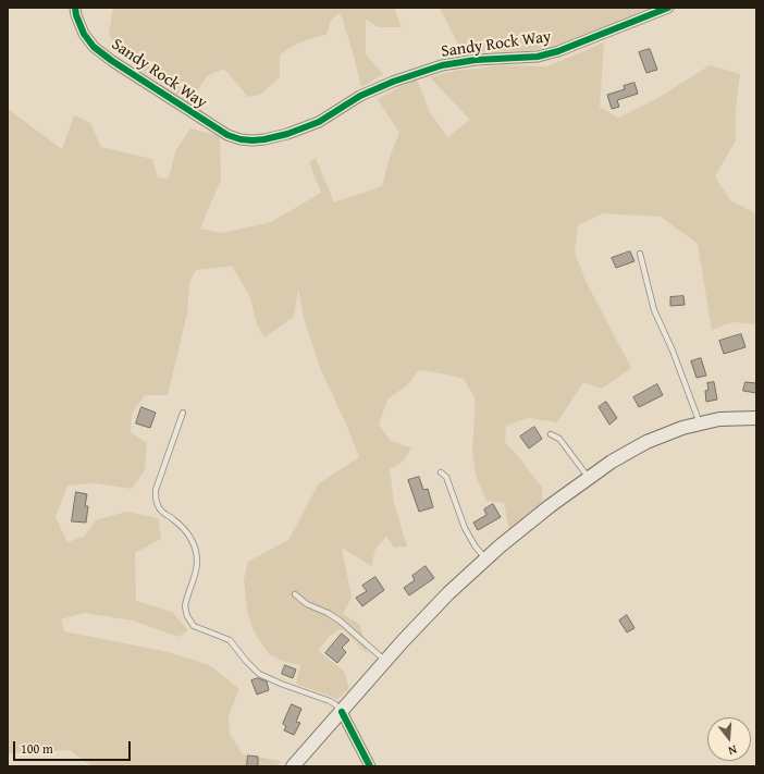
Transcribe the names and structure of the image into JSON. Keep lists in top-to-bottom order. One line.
{"streets":{"street":["Sandy Rock Way"]},"scale_bar":"100 m","north":"bottom"}
